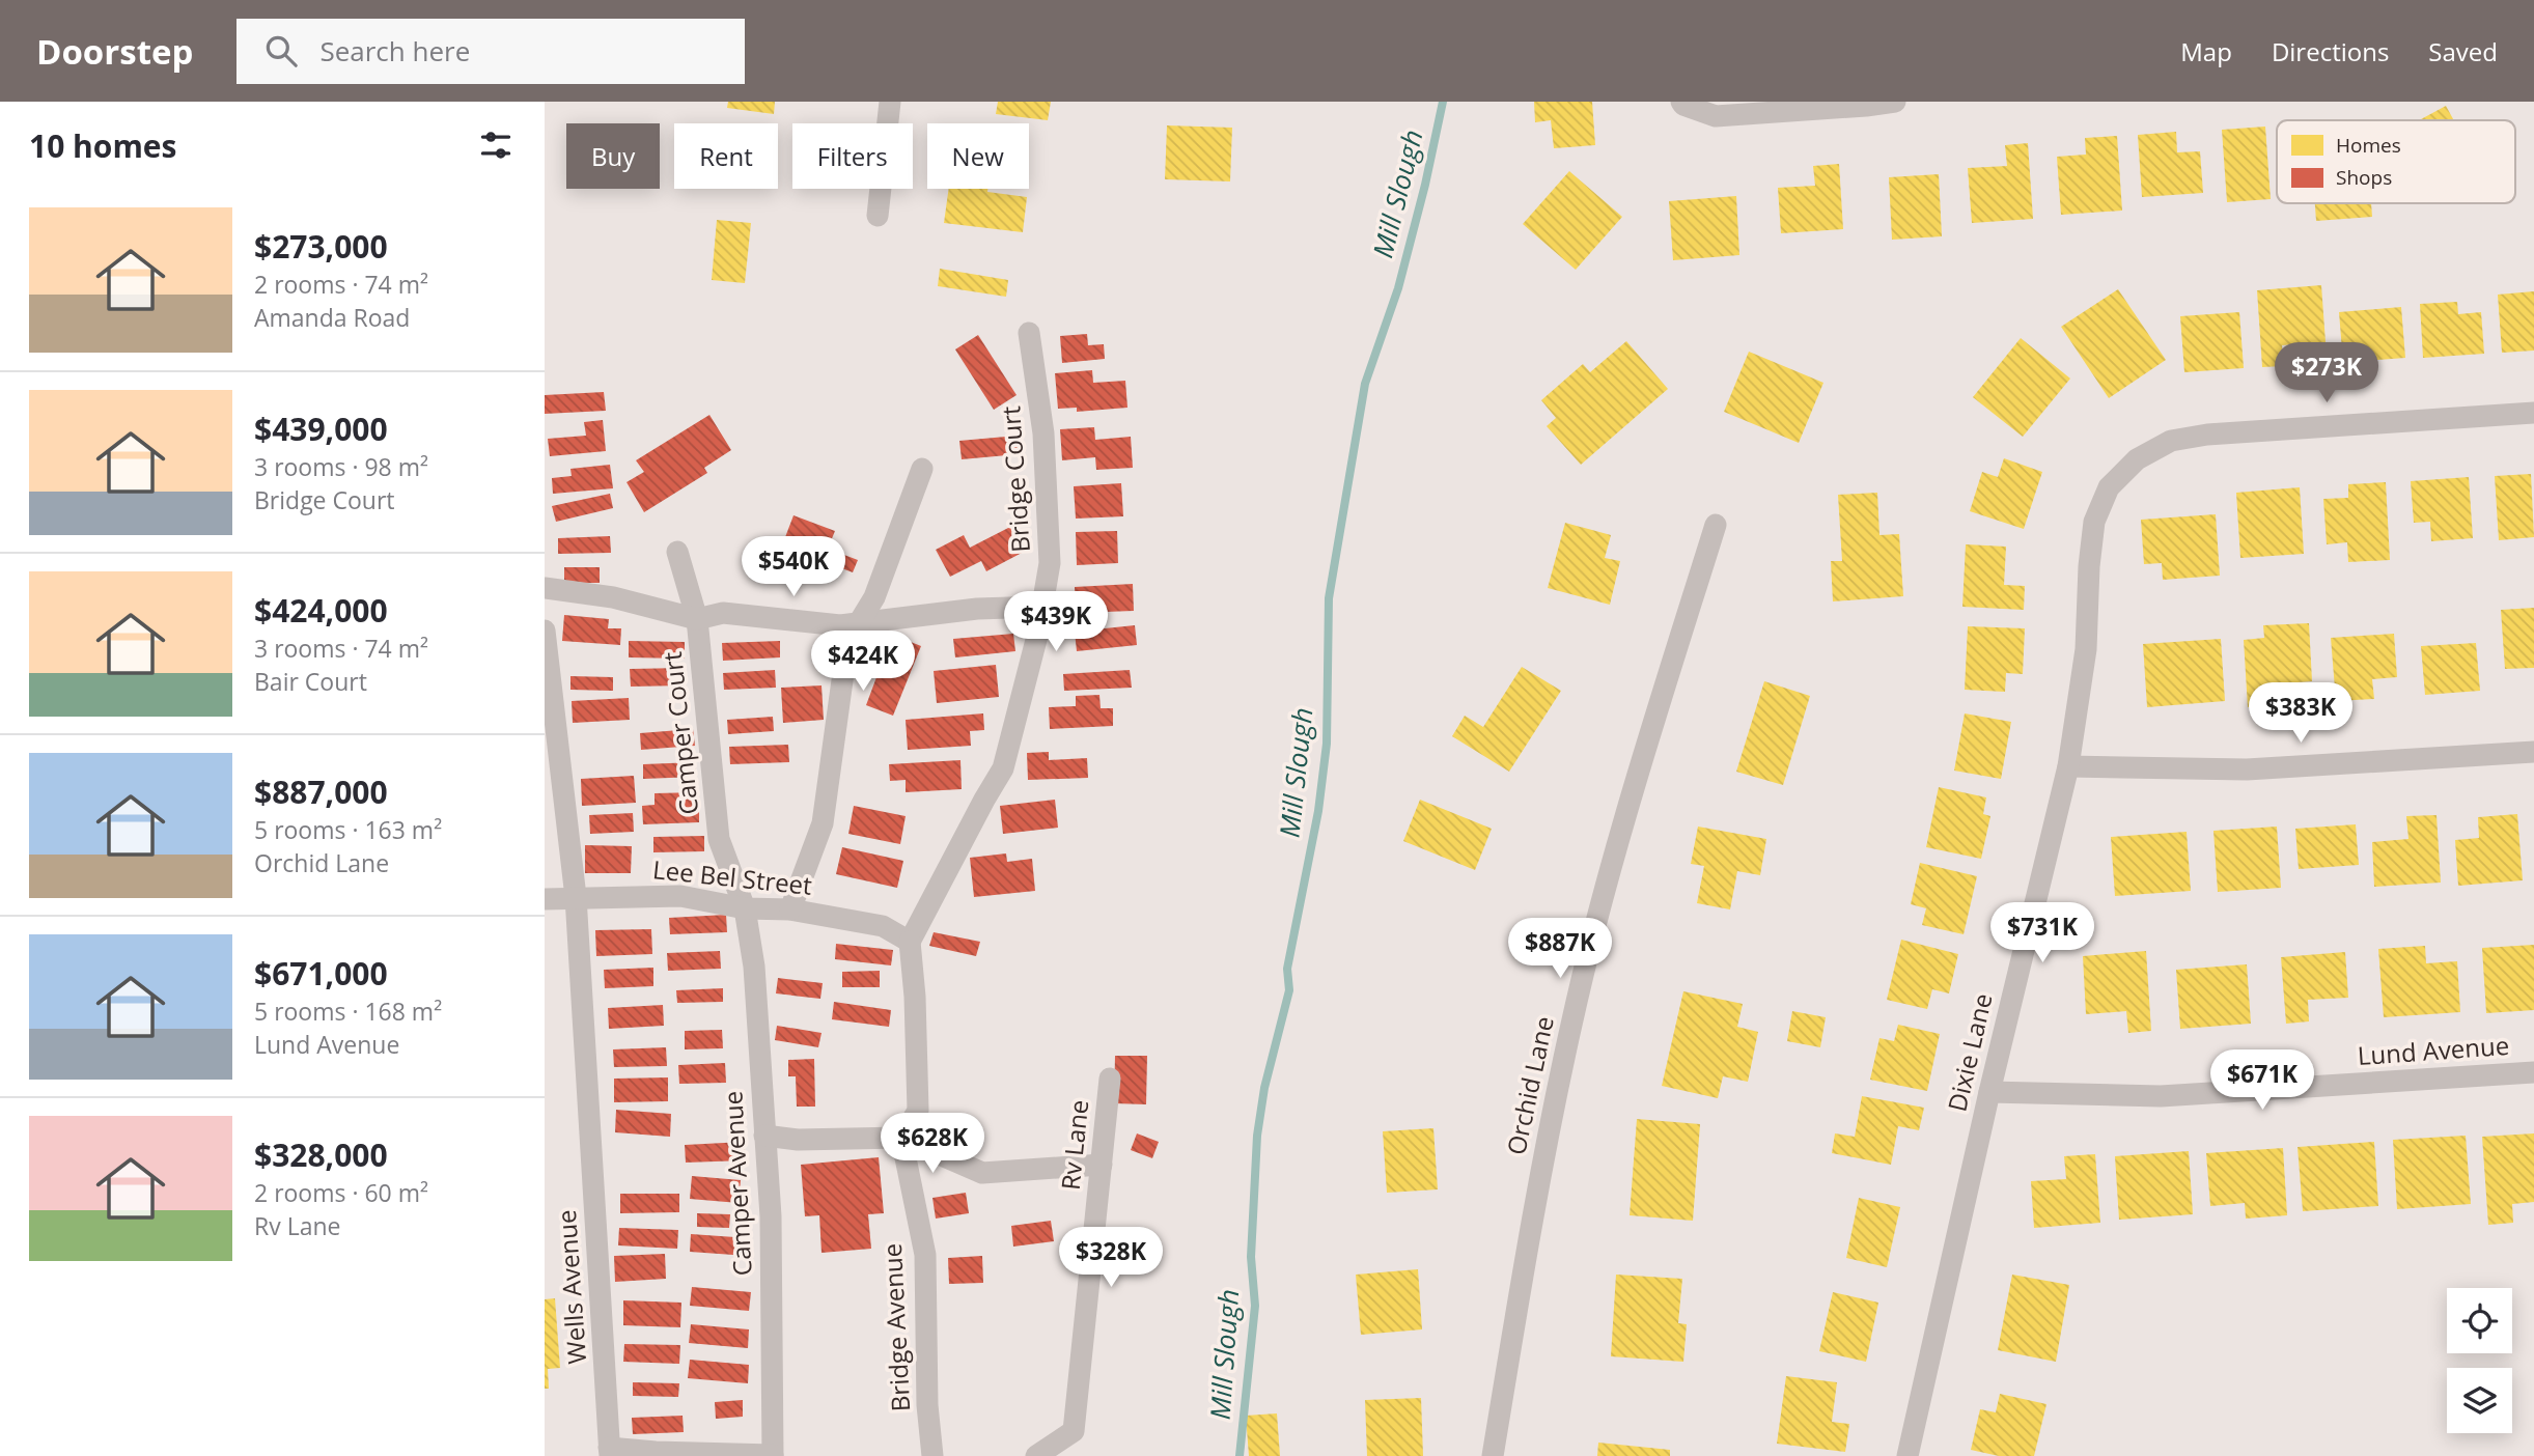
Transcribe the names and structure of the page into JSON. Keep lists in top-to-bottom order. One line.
{"streets":{"street":["Bridge Court","Camper Court","Lee Bel Street","Lund Avenue","Dixie Lane","Orchid Lane","Rv Lane","Camper Avenue","Wells Avenue","Bridge Avenue"]},"crossings":[["Bridge Court","Lee Bel Street"],["Camper Court","Lee Bel Street"],["Camper Court","Camper Avenue"],["Lee Bel Street","Camper Avenue"],["Lee Bel Street","Wells Avenue"],["Lund Avenue","Dixie Lane"]],"water":["Mill Slough"],"legend":["Homes","Shops"],"page":{"header":"Doorstep","search":"Search here","nav":["Map","Directions","Saved"],"heading":"10 homes","chip":["Buy","Rent","Filters","New"],"list":[{"name":"$273,000","note":"2 rooms · 74 m² · Amanda Road"},{"name":"$439,000","note":"3 rooms · 98 m² · Bridge Court"},{"name":"$424,000","note":"3 rooms · 74 m² · Bair Court"},{"name":"$887,000","note":"5 rooms · 163 m² · Orchid Lane"},{"name":"$671,000","note":"5 rooms · 168 m² · Lund Avenue"},{"name":"$328,000","note":"2 rooms · 60 m² · Rv Lane"}],"price":["$273K","$540K","$439K","$424K","$383K","$731K","$887K","$671K","$628K","$328K"]}}
